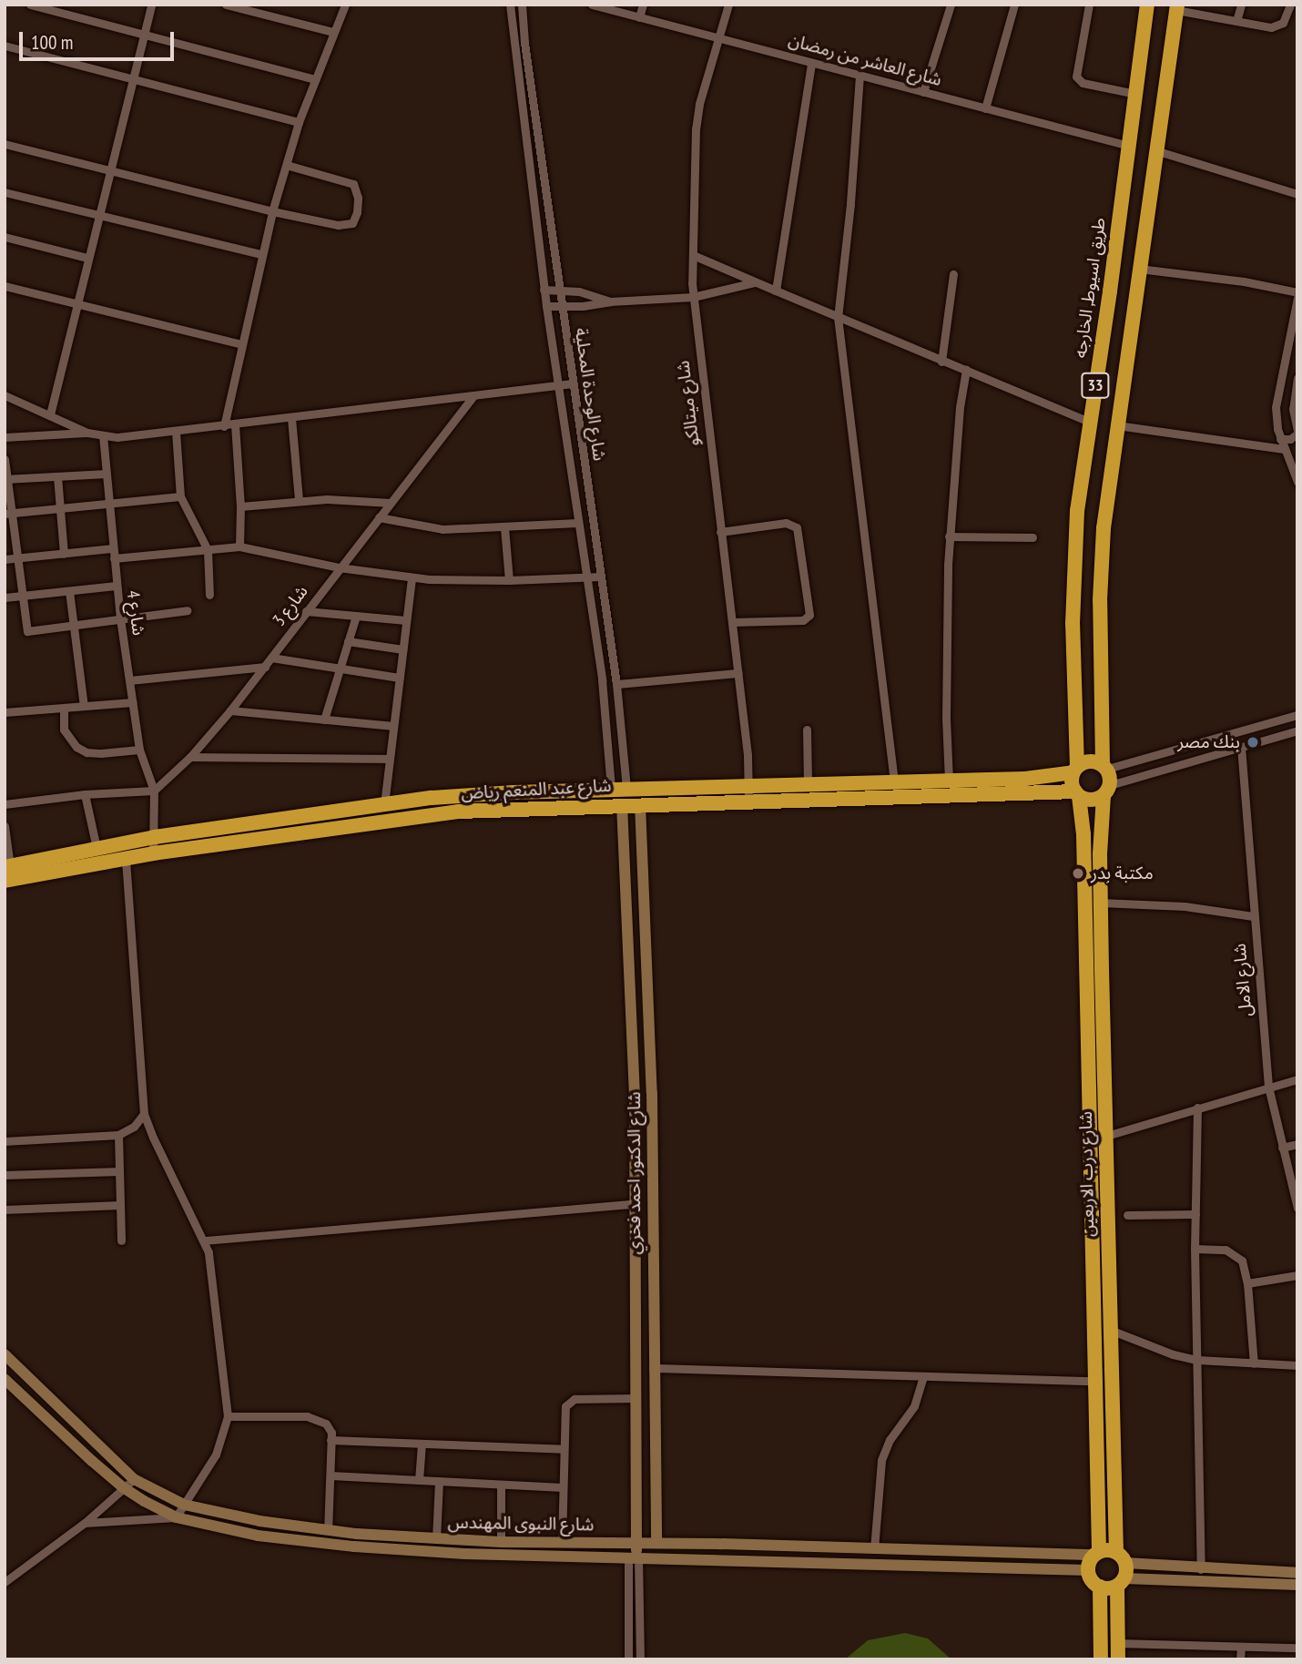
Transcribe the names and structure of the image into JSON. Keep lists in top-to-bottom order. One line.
{"streets":{"highway":["طريق اسيوط, الخارجه","33","شارع عبد المنعم رياض","شارع درب الاربعين"],"street":["شارع العاشر من رمضان","شارع الوحدة المحلية","شارع ميتالكو","شارع 3","شارع 4","شارع الامل","شارع الدكتور احمد فخري","شارع النبوى المهندس"]},"crossings":[["شارع العاشر من رمضان","طريق اسيوط, الخارجه"],["شارع العاشر من رمضان","شارع ميتالكو"],["طريق اسيوط, الخارجه","33"],["طريق اسيوط, الخارجه","شارع عبد المنعم رياض"],["طريق اسيوط, الخارجه","شارع درب الاربعين"],["33","شارع عبد المنعم رياض"],["33","شارع درب الاربعين"],["شارع الوحدة المحلية","شارع عبد المنعم رياض"],["شارع ميتالكو","شارع عبد المنعم رياض"],["شارع 3","شارع 4"],["شارع عبد المنعم رياض","شارع الدكتور احمد فخري"],["شارع عبد المنعم رياض","شارع درب الاربعين"],["شارع الدكتور احمد فخري","شارع النبوى المهندس"],["شارع درب الاربعين","شارع النبوى المهندس"]],"places":["بنك مصر","مكتبة بدر"],"scale_bar":"100 m"}
